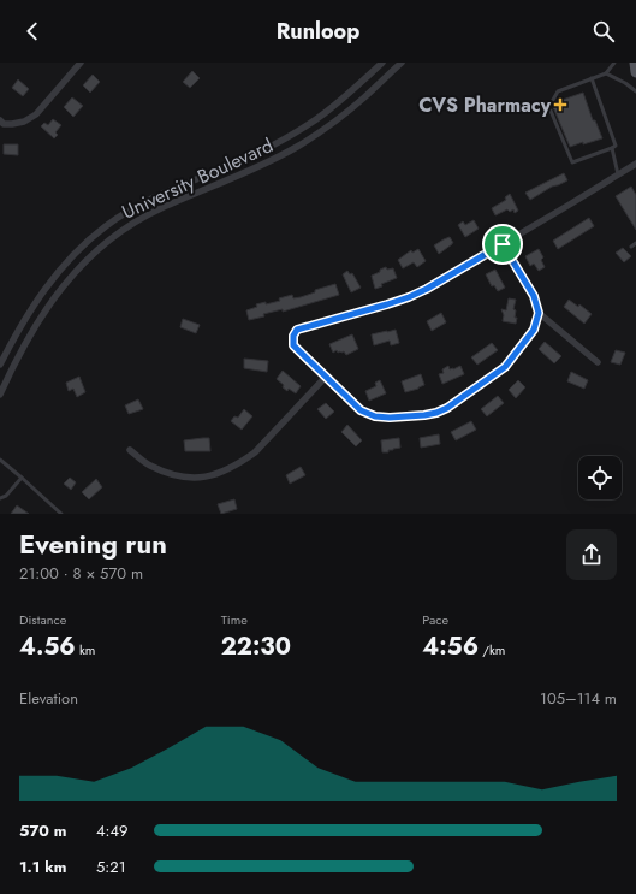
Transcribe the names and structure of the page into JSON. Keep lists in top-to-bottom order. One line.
{"streets":{"street":["University Boulevard"]},"places":{"health":["CVS Pharmacy"]},"page":{"header":"Runloop","heading":["Evening run","21:00 · 8 × 570 m"],"stats":[["Distance","4.56 km"],["Time","22:30"],["Pace","4:56 /km"]],"chart":["Elevation","105–114 m"],"list":[{"name":"570 m","note":"4:49"},{"name":"1.1 km","note":"5:21"}]}}
